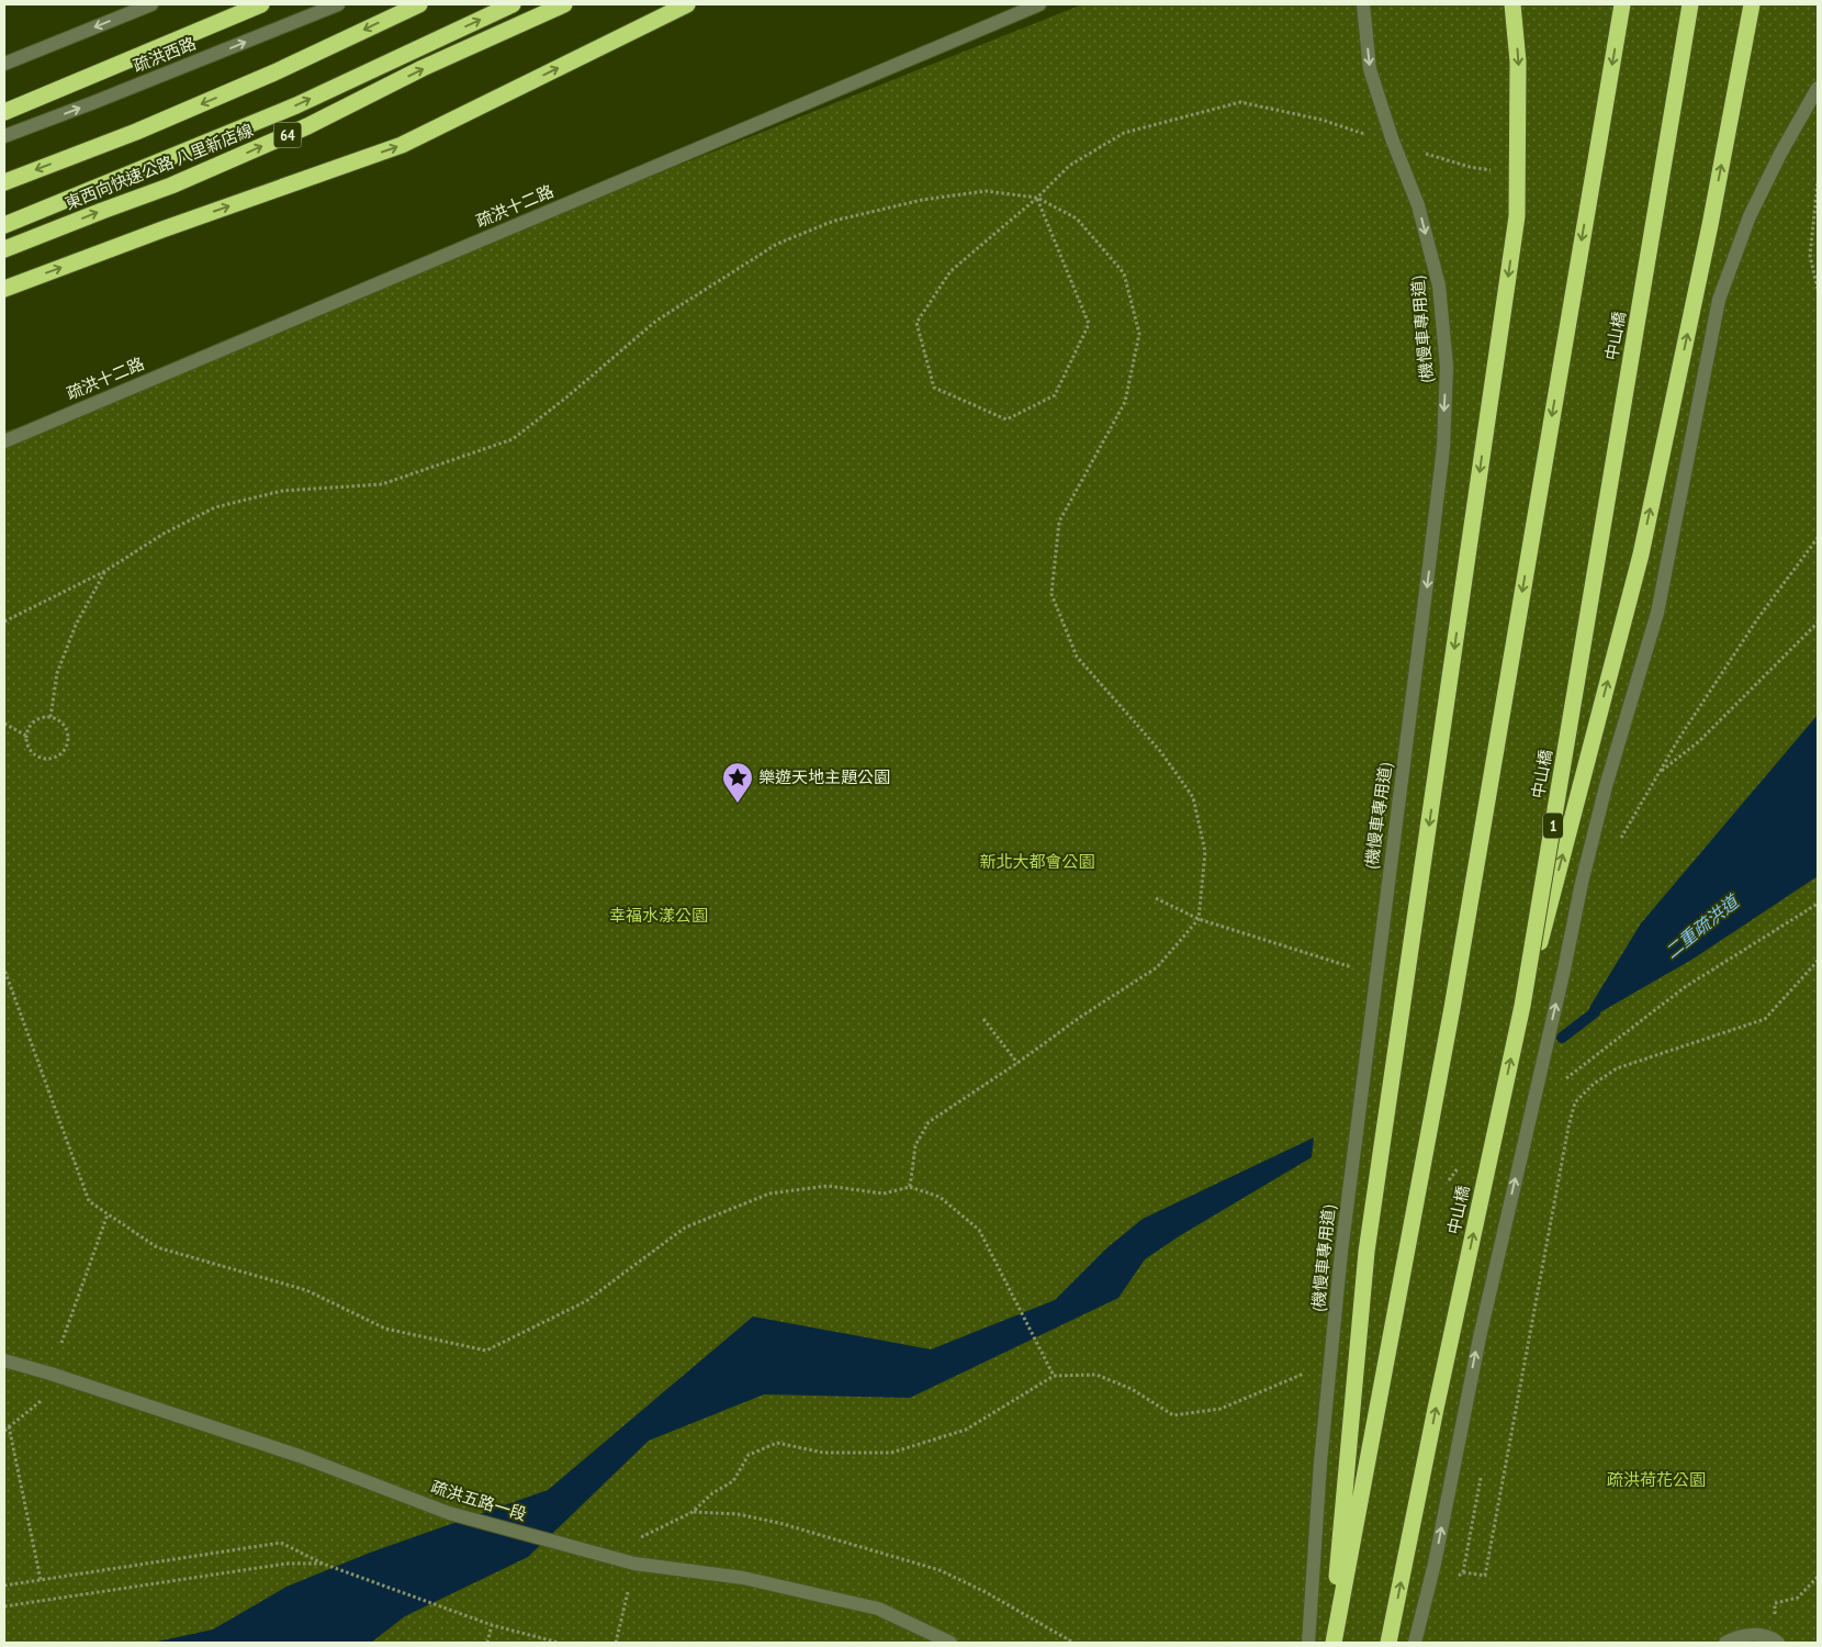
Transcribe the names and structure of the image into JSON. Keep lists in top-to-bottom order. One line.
{"streets":{"highway":["64","東西向快速公路 八里新店線","中山橋","1"],"street":["疏洪西路","疏洪十二路","(機慢車專用道)","疏洪五路一段"]},"one_way":["(機慢車專用道)"],"water":["二重疏洪道"],"parks":["新北大都會公園","幸福水漾公園","疏洪荷花公園"],"places":{"place":["樂遊天地主題公園"]}}
